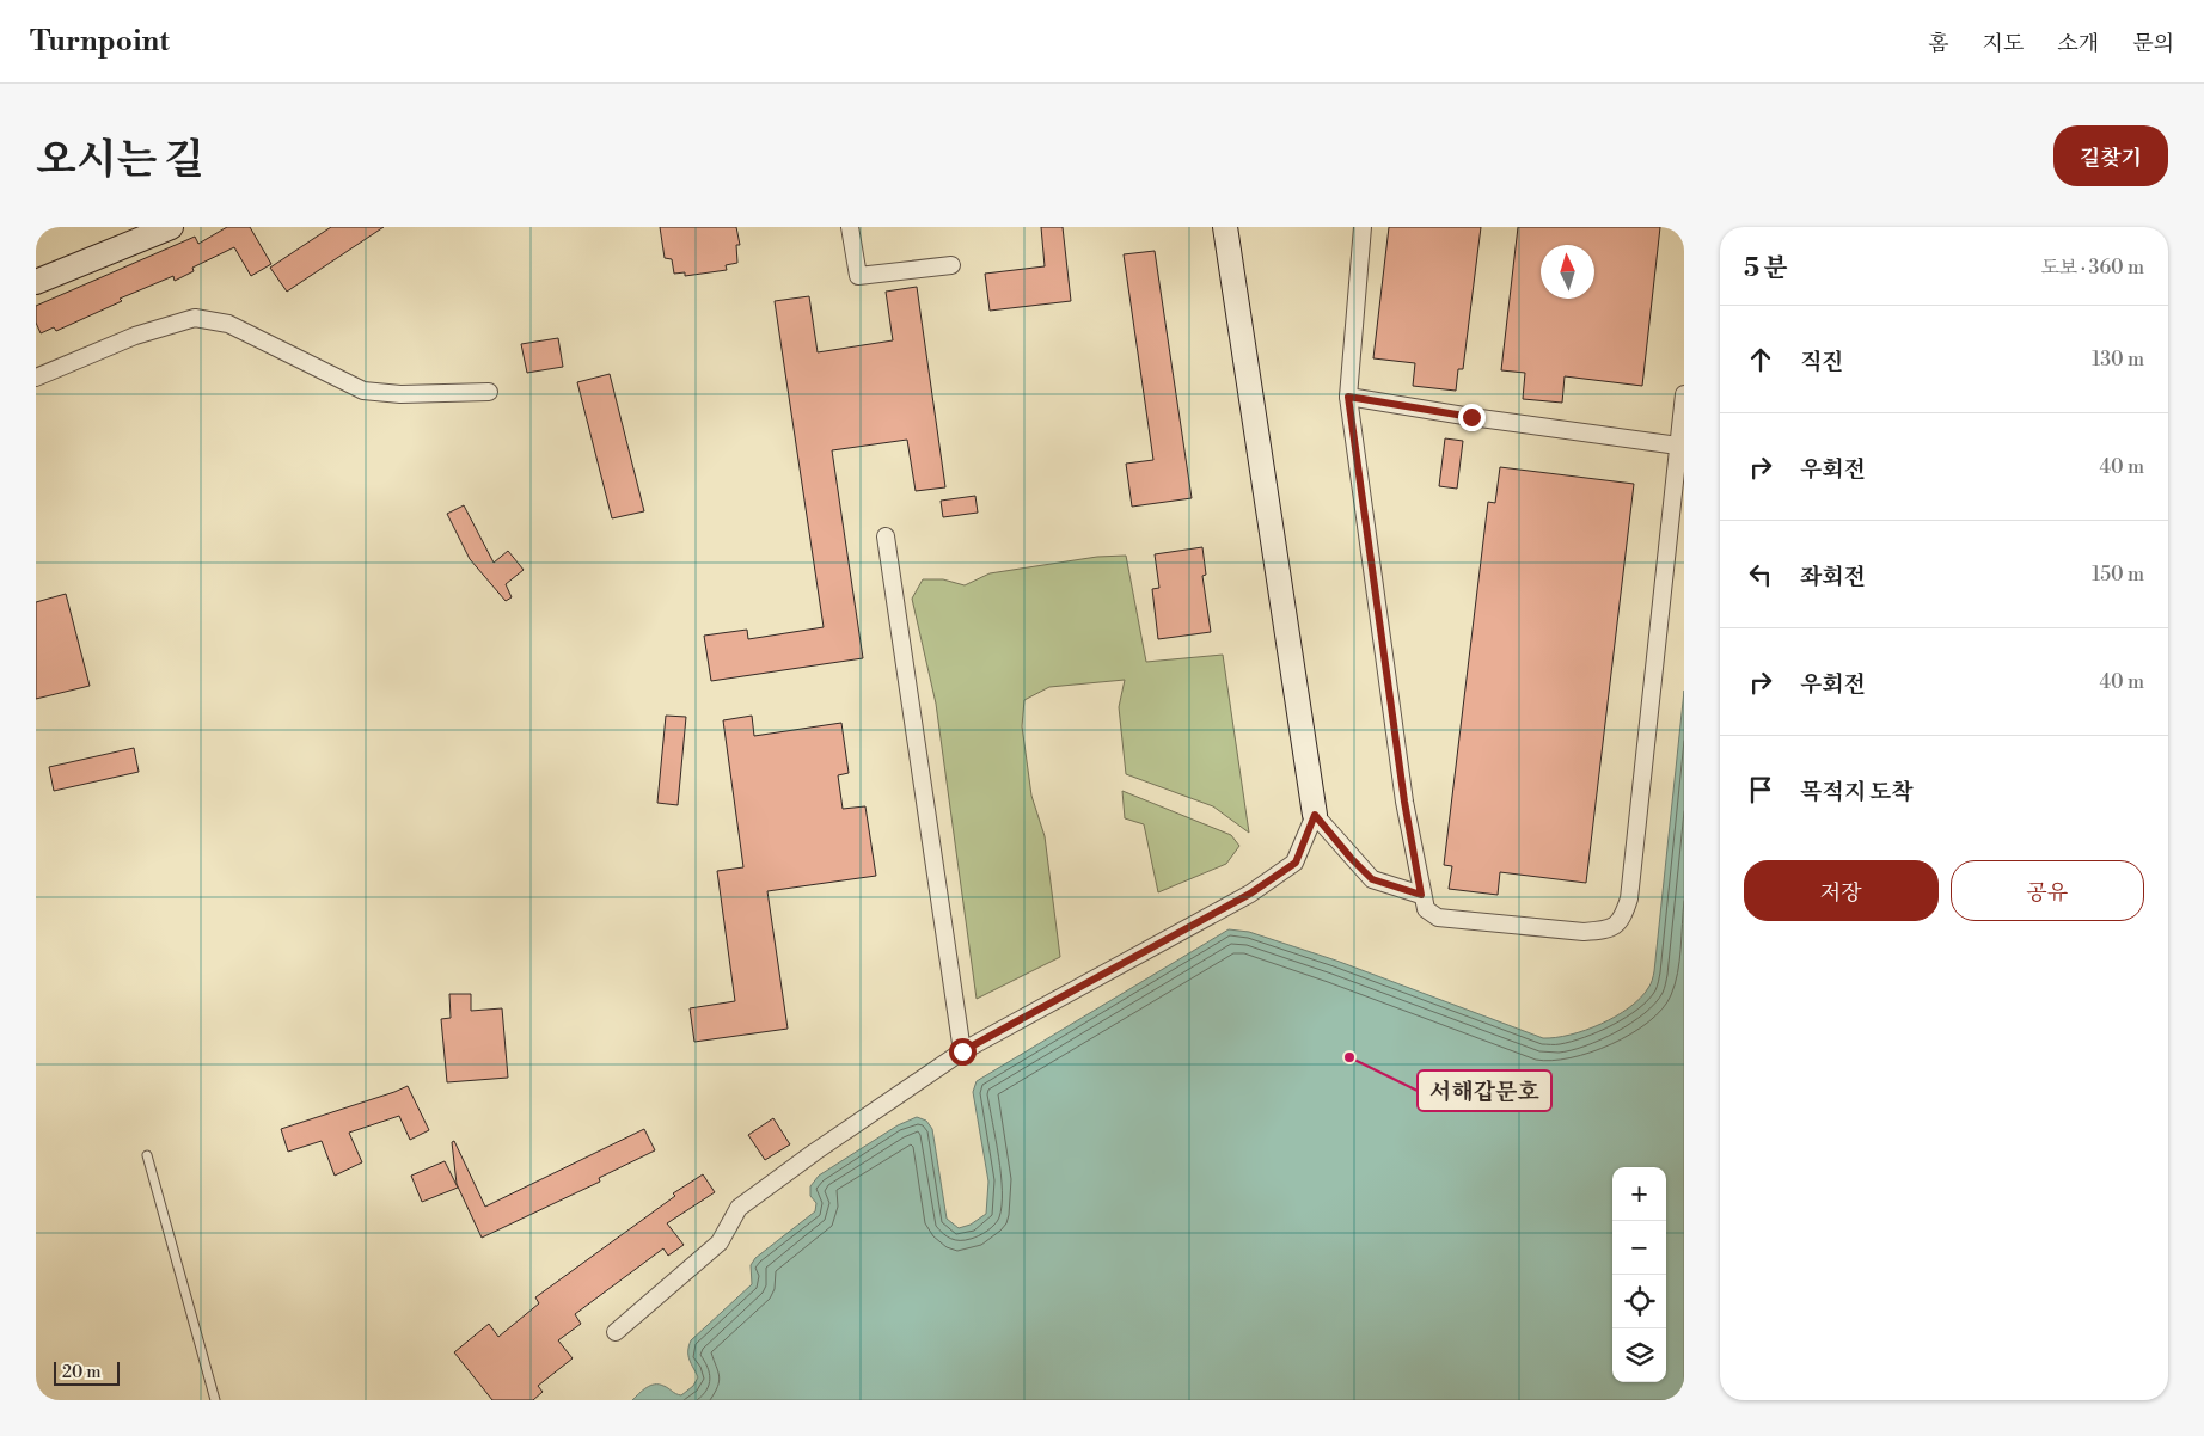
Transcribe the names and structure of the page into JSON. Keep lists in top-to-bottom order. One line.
{"places":["서해갑문호"],"scale_bar":"20 m","north":"top","page":{"header":"Turnpoint","nav":["홈","지도","소개","문의"],"title":"오시는 길","buttons":["길찾기",["저장","공유"]],"heading":["5 분","도보 · 360 m"],"list":[["직진","130 m"],["우회전","40 m"],["좌회전","150 m"],["우회전","40 m"],"목적지 도착"],"map_buttons":["+","−"],"scale":"20 m"}}
